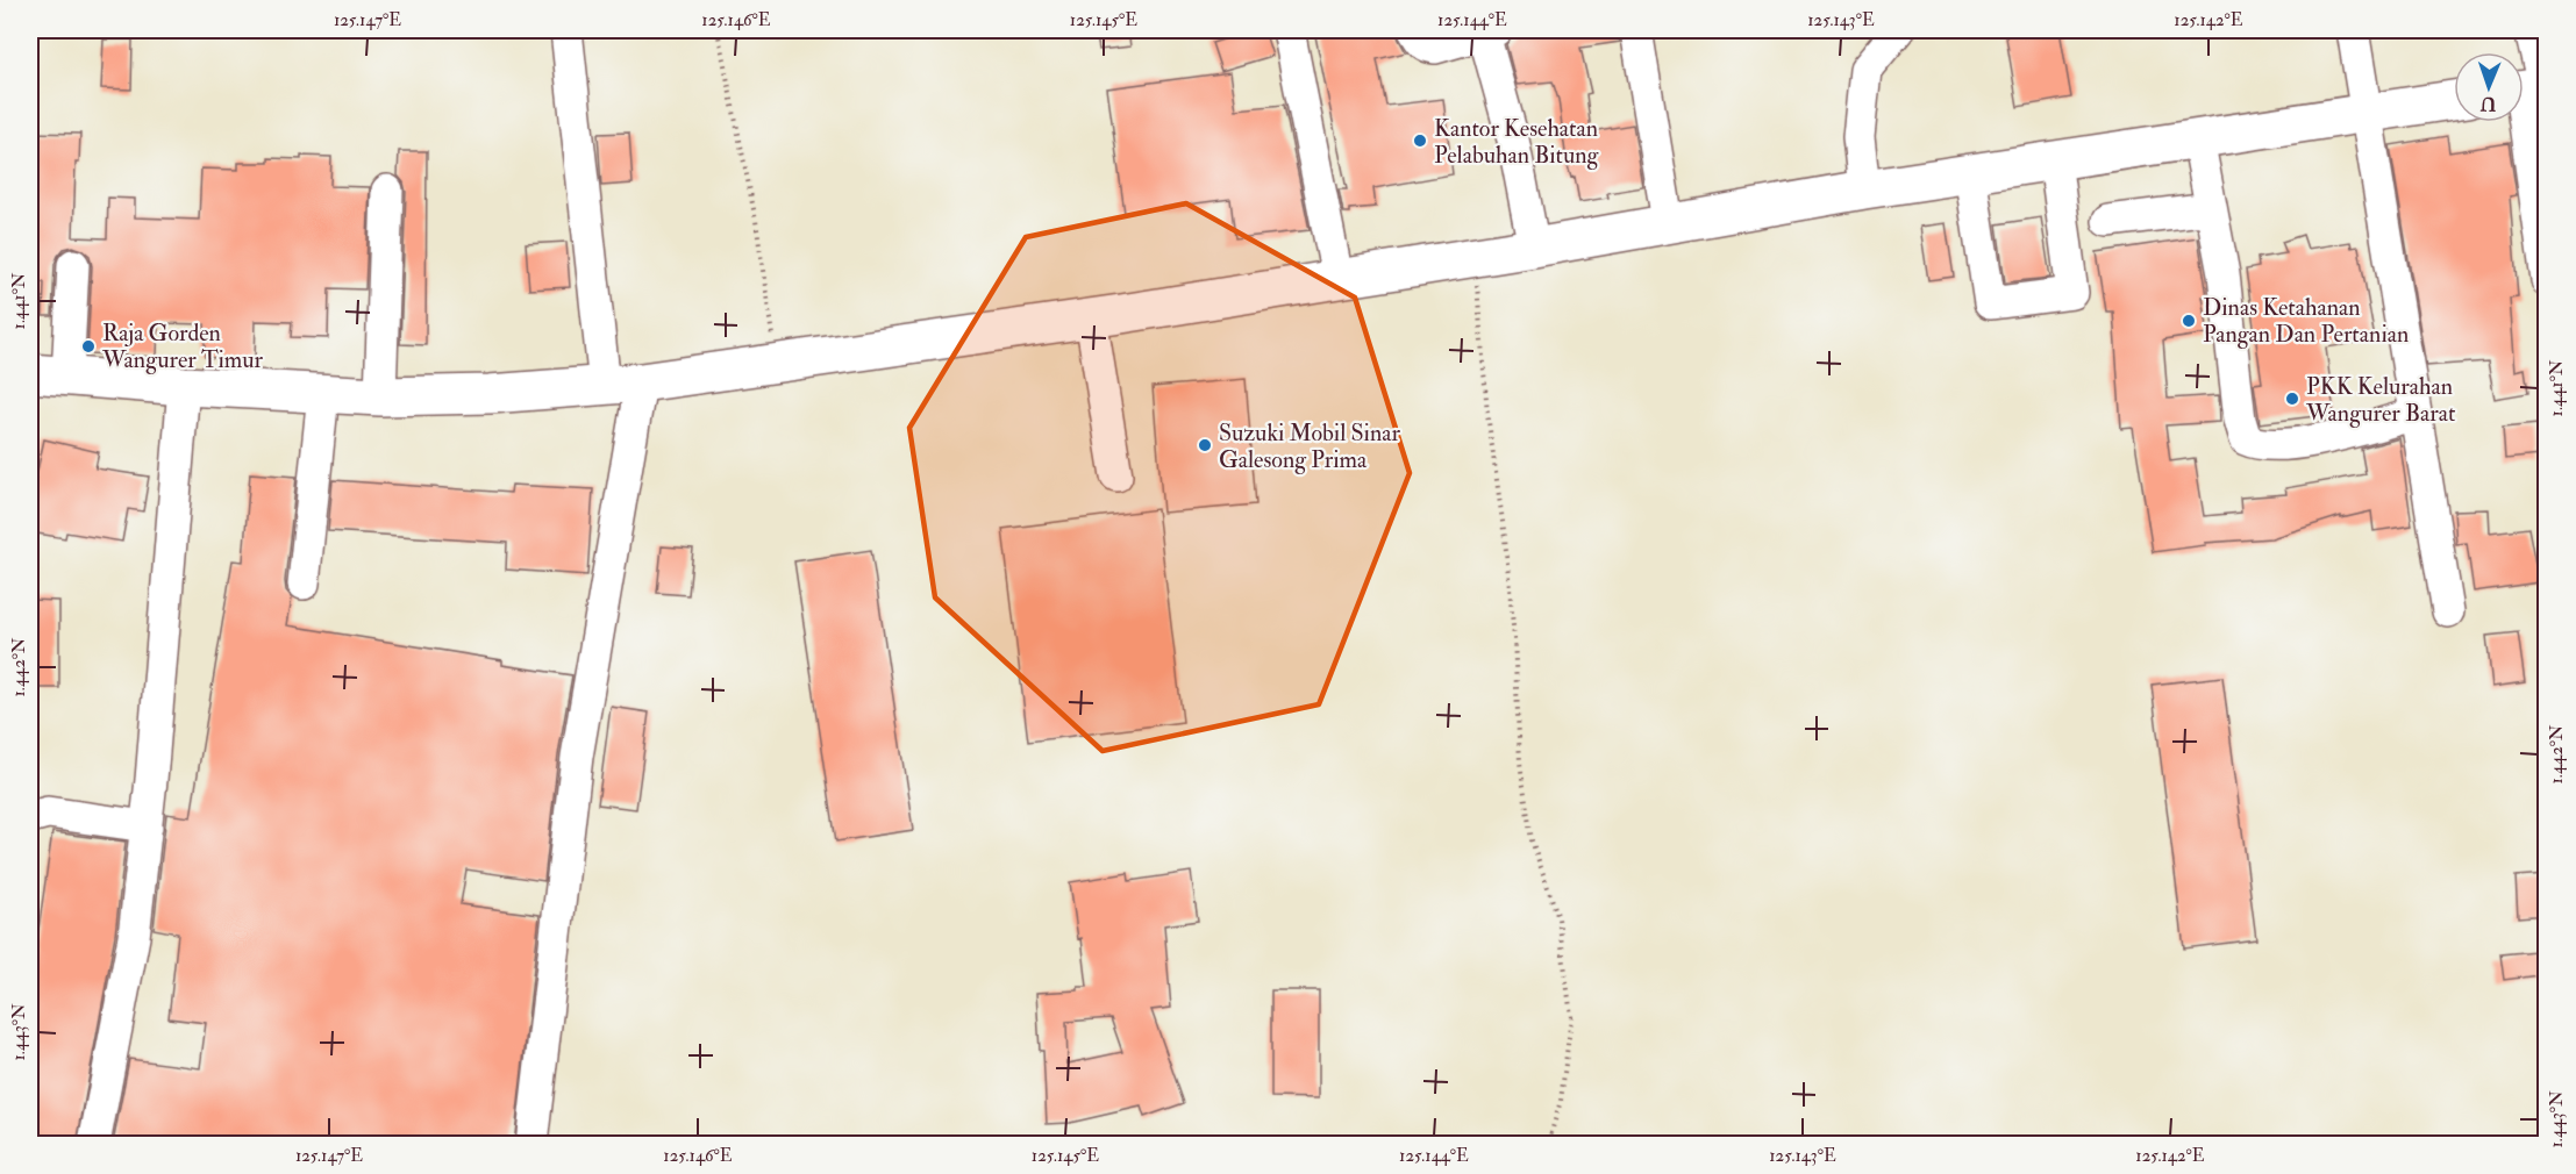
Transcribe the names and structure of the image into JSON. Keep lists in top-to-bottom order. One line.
{"places":["Kantor Kesehatan Pelabuhan Bitung","Dinas Ketahanan Pangan Dan Pertanian","Raja Gorden Wangurer Timur","PKK Kelurahan Wangurer Barat","Suzuki Mobil Sinar Galesong Prima"],"north":"bottom","coordinates":["125.147°E","125.146°E","125.145°E","125.144°E","125.143°E","125.142°E","1.441°N","1.442°N","1.443°N"]}
